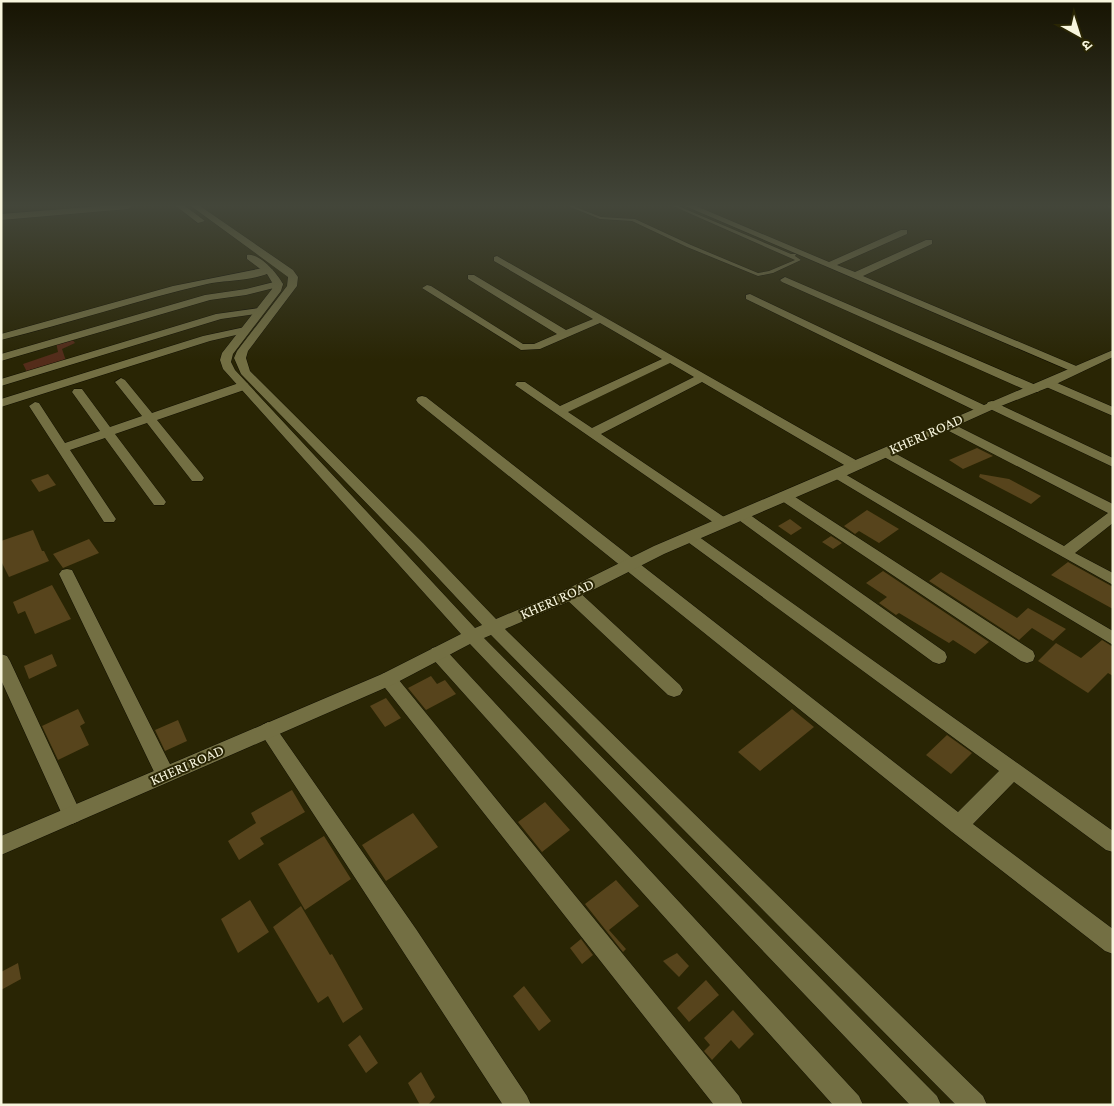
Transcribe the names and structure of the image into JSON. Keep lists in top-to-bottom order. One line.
{"streets":{"street":["KHERI ROAD"]},"north":"bottom right"}
